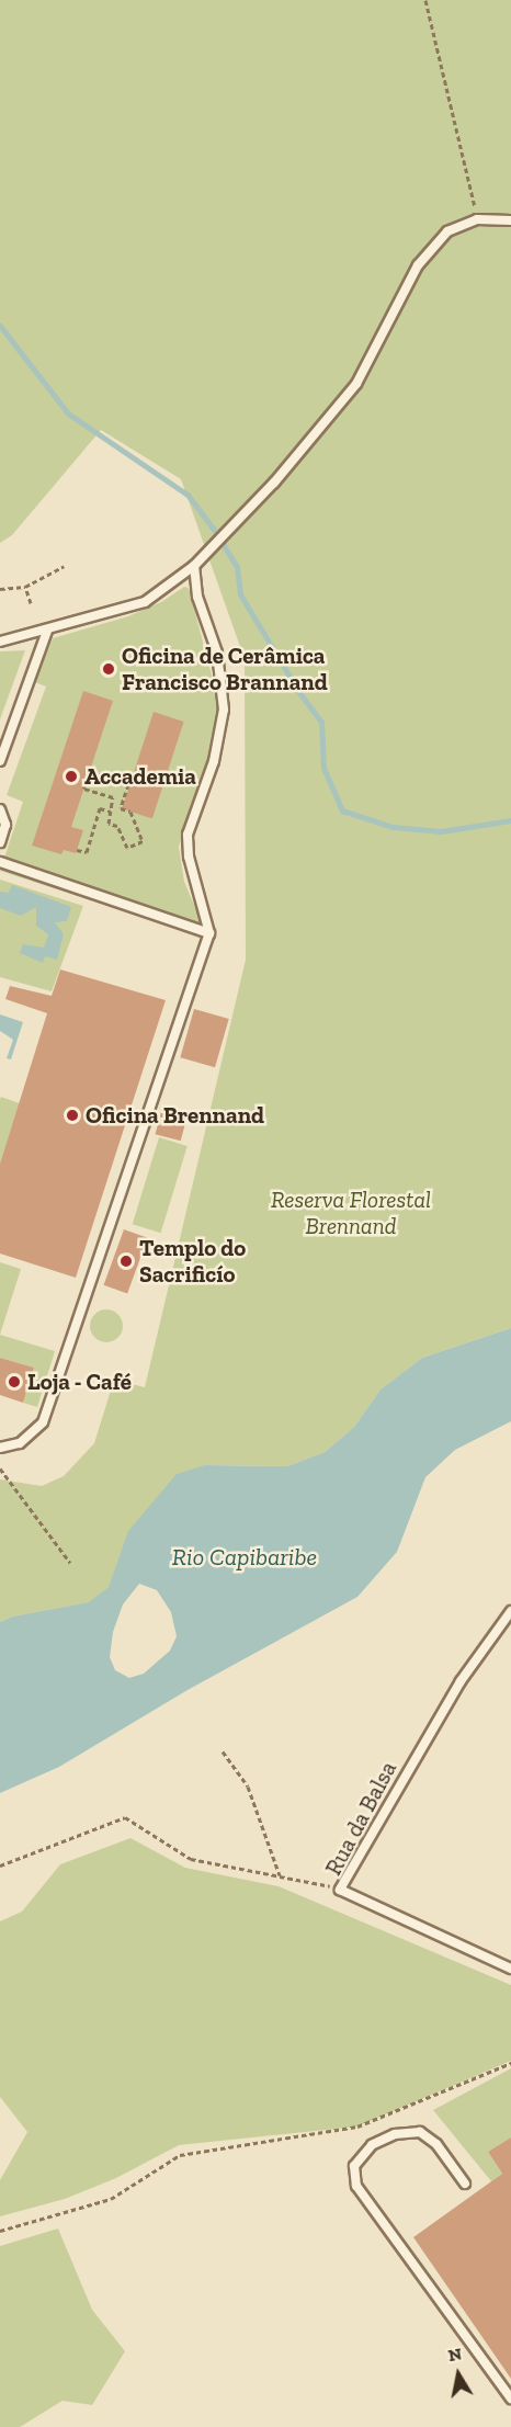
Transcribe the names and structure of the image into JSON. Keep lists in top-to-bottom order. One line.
{"streets":{"lane":["Rua da Balsa"]},"water":["Rio Capibaribe"],"parks":["Reserva Florestal Brennand"],"places":["Oficina de Cerâmica Francisco Brannand","Accademia","Oficina Brennand","Templo do Sacrificío","Loja - Café"],"north":"top"}
